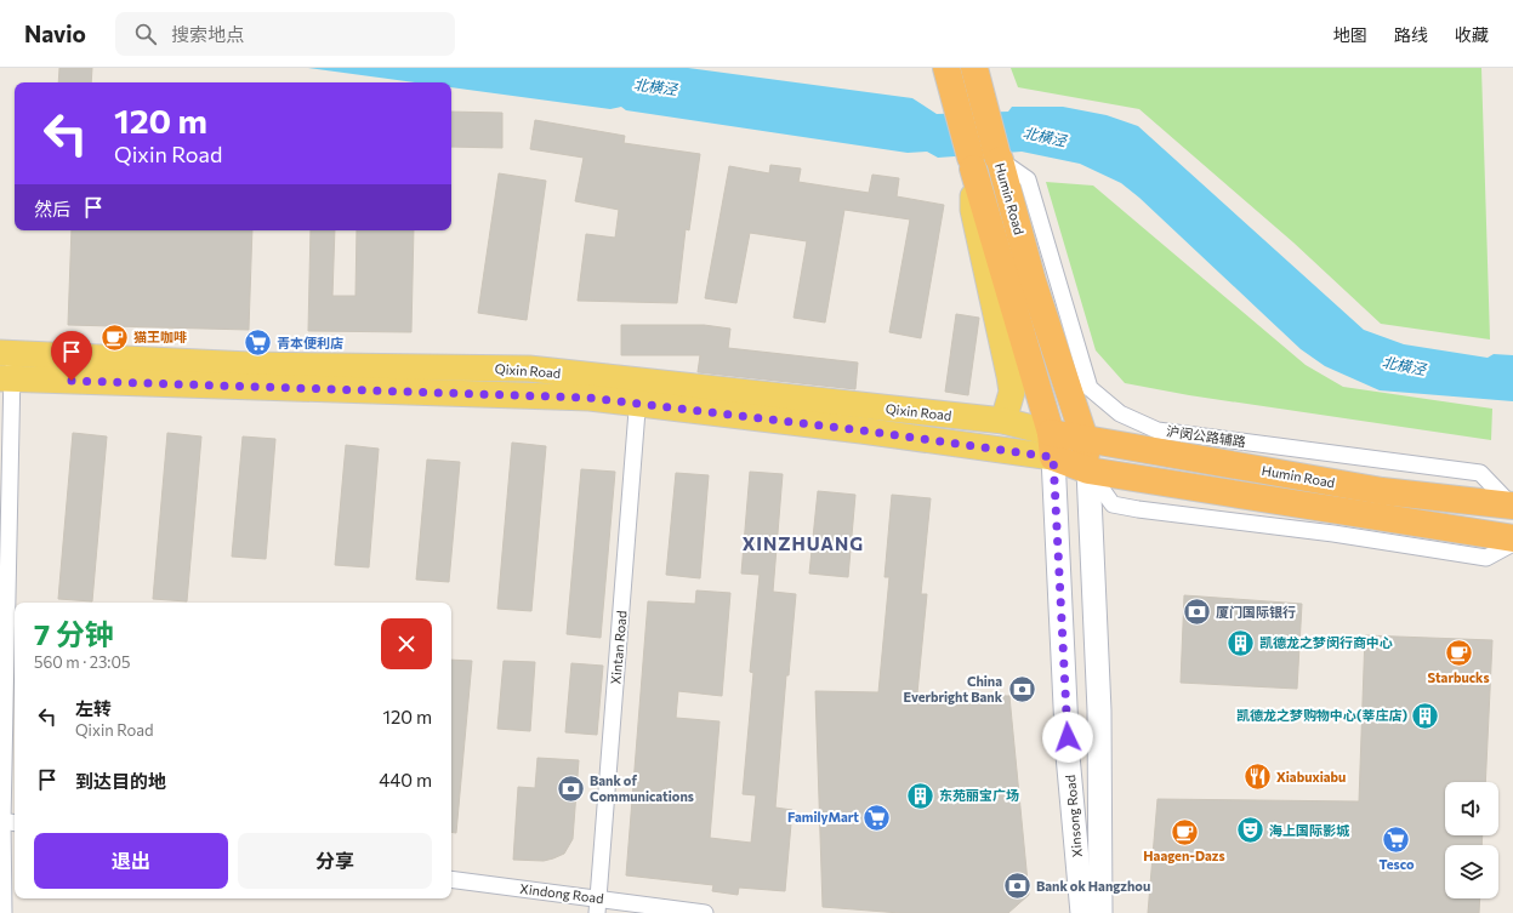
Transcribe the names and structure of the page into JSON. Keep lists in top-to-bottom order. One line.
{"streets":{"highway":["Humin Road"],"main road":["Qixin Road","Xinsong Road"],"street":["沪闵公路辅路","Xintan Road","Xindong Road"]},"crossings":[["Humin Road","Qixin Road"],["Humin Road","沪闵公路辅路"],["Humin Road","Xinsong Road"],["Qixin Road","Xintan Road"],["Qixin Road","Xinsong Road"],["Xintan Road","Xindong Road"]],"districts":["XINZHUANG"],"water":["北横泾"],"places":{"cafe":["猫王咖啡","Starbucks","Haagen-Dazs"],"supermarket":["青本便利店","FamilyMart","Tesco"],"bank":["厦门国际银行","China Everbright Bank","Bank of Communications","Bank ok Hangzhou"],"building":["凯德龙之梦闵行商中心","凯德龙之梦购物中心(莘庄店)","东苑丽宝广场"],"restaurant":["Xiabuxiabu"],"theatre":["海上国际影城"]},"page":{"header":"Navio","search":"搜索地点","nav":["地图","路线","收藏"],"turn":["120 m","Qixin Road"],"then":"然后","heading":["7 分钟","560 m · 23:05"],"list":[{"name":"左转","note":"Qixin Road","value":"120 m"},{"name":"到达目的地","value":"440 m"}],"buttons":["退出","分享"]}}
